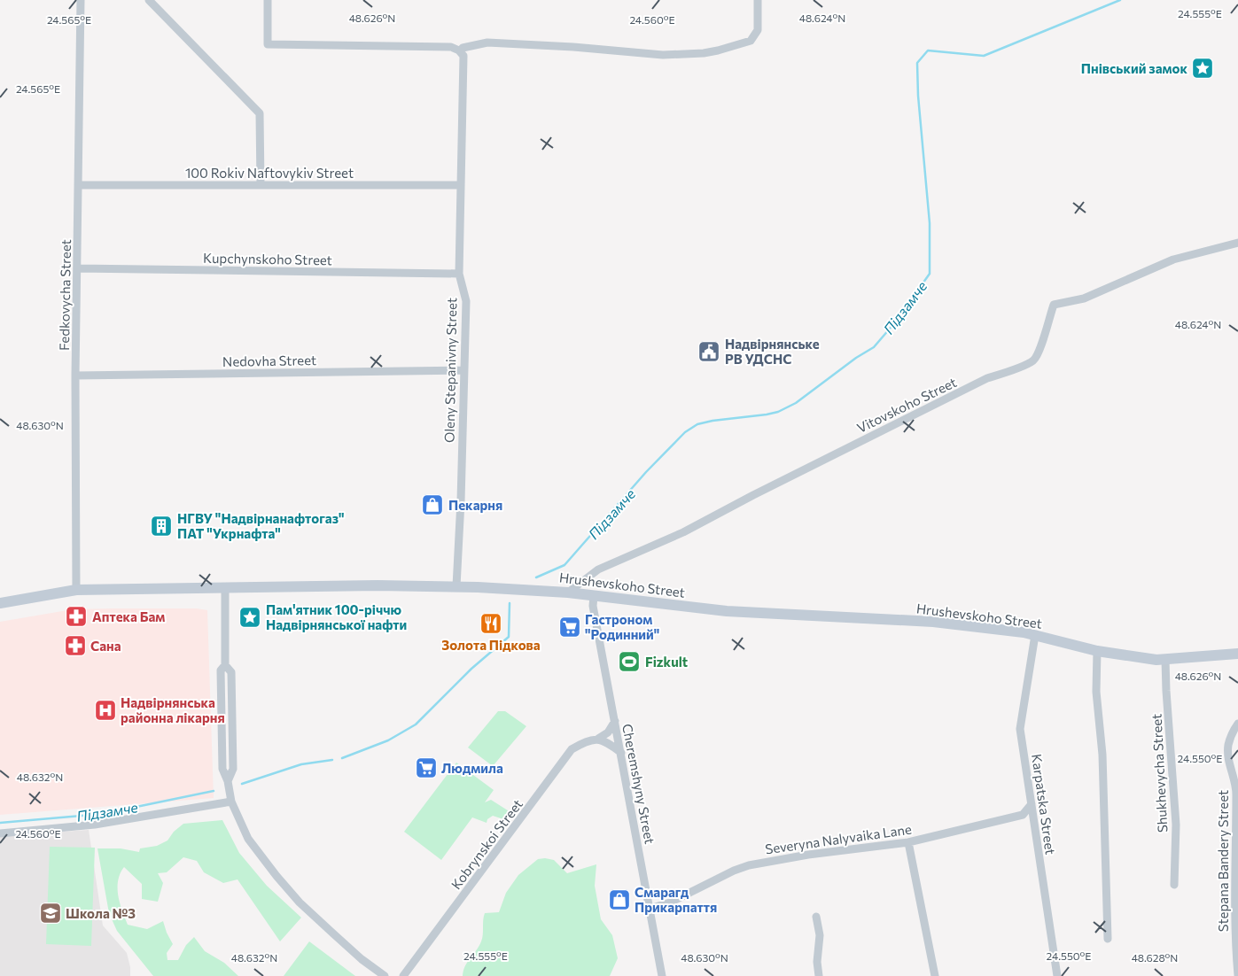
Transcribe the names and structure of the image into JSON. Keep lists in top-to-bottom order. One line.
{"streets":{"street":["100 Rokiv Naftovykiv Street","Kupchynskoho Street","Fedkovycha Street","Nedovha Street","Oleny Stepanivny Street","Vitovskoho Street","Hrushevskoho Street","Shukhevycha Street","Cheremshyny Street","Karpatska Street","Severyna Nalyvaika Lane","Kobrynskoi Street","Stepana Bandery Street"]},"crossings":[["100 Rokiv Naftovykiv Street","Fedkovycha Street"],["100 Rokiv Naftovykiv Street","Oleny Stepanivny Street"],["Kupchynskoho Street","Fedkovycha Street"],["Kupchynskoho Street","Oleny Stepanivny Street"],["Fedkovycha Street","Nedovha Street"],["Fedkovycha Street","Hrushevskoho Street"],["Nedovha Street","Oleny Stepanivny Street"],["Oleny Stepanivny Street","Hrushevskoho Street"],["Vitovskoho Street","Hrushevskoho Street"],["Hrushevskoho Street","Shukhevycha Street"],["Hrushevskoho Street","Cheremshyny Street"],["Hrushevskoho Street","Karpatska Street"],["Cheremshyny Street","Severyna Nalyvaika Lane"],["Cheremshyny Street","Kobrynskoi Street"],["Karpatska Street","Severyna Nalyvaika Lane"]],"water":["Підзамче"],"places":{"place":["Пнівський замок","Пам'ятник 100-річчю Надвірнянської нафти"],"public building":["Надвірнянське РВ УДСНС"],"shop":["Пекарня","Смарагд Прикарпаття"],"building":["НГВУ \"Надвірнанафтогаз\" ПАТ \"Укрнафта\""],"pharmacy":["Аптека Бам","Сана"],"restaurant":["Золота Підкова"],"supermarket":["Гастроном \"Родинний\"","Людмила"],"sports":["Fizkult"],"hospital":["Надвірнянська районна лікарня"],"school or university":["Школа №3"]},"coordinates":["24.555°E","48.626°N","48.624°N","24.565°E","24.560°E","48.630°N","24.550°E","48.632°N","48.628°N"]}
